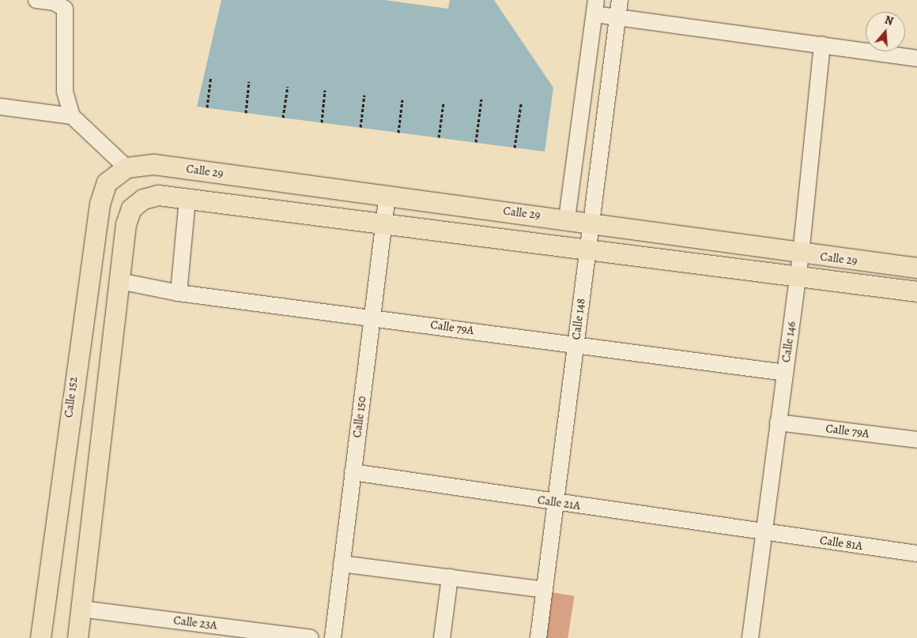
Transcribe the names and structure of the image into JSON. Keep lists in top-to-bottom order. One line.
{"streets":{"main road":["Calle 29","Calle 152"],"street":["Calle 148","Calle 79A","Calle 146","Calle 150","Calle 21A","Calle 81A","Calle 23A"]},"crossings":[["Calle 29","Calle 148"],["Calle 29","Calle 79A"],["Calle 29","Calle 146"],["Calle 29","Calle 152"],["Calle 29","Calle 150"],["Calle 148","Calle 79A"],["Calle 148","Calle 21A"],["Calle 79A","Calle 146"],["Calle 79A","Calle 150"],["Calle 146","Calle 21A"],["Calle 146","Calle 81A"],["Calle 150","Calle 21A"],["Calle 21A","Calle 81A"]],"north":"top"}
